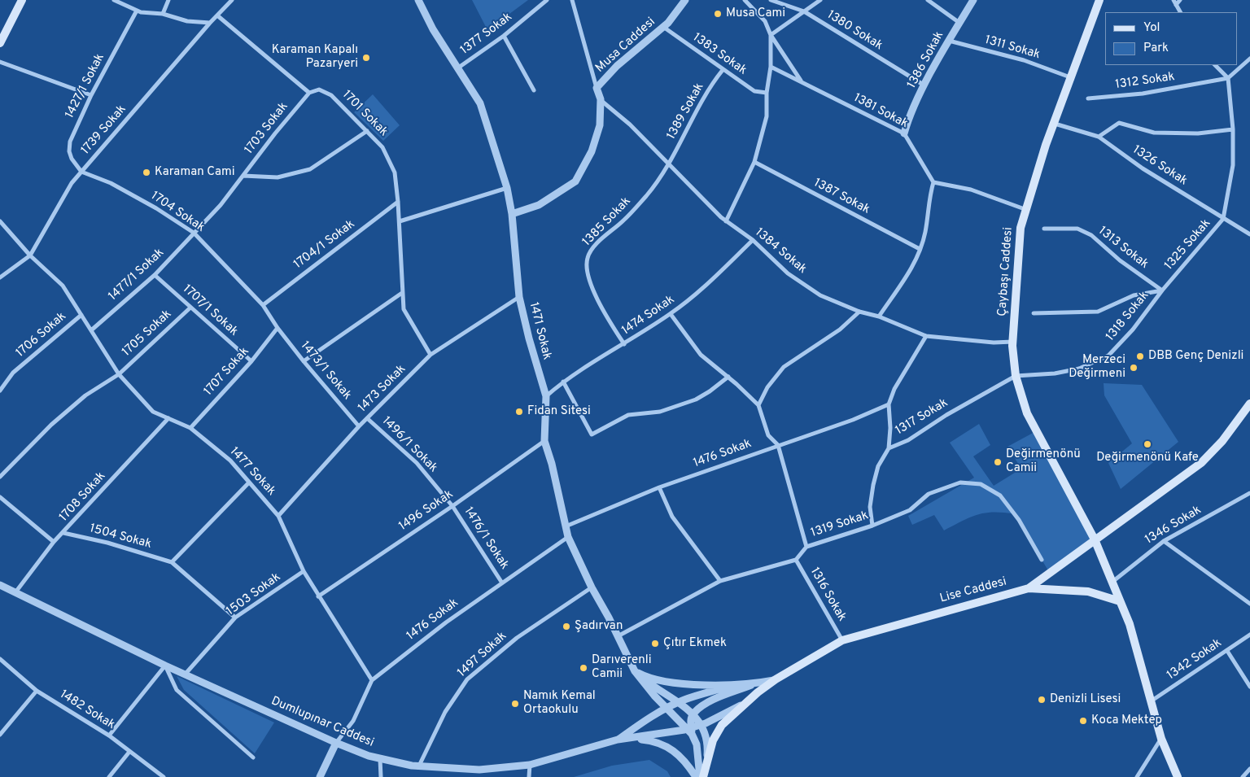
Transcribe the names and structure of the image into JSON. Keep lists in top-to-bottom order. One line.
{"streets":{"main road":["Çaybaşı Caddesi","Lise Caddesi"],"street":["1380 Sokak","1377 Sokak","Musa Caddesi","1311 Sokak","1383 Sokak","1386 Sokak","1312 Sokak","1427/1 Sokak","1389 Sokak","1381 Sokak","1701 Sokak","1703 Sokak","1739 Sokak","1326 Sokak","1387 Sokak","1704 Sokak","1385 Sokak","1704/1 Sokak","1325 Sokak","1313 Sokak","1384 Sokak","1477/1 Sokak","1707/1 Sokak","1474 Sokak","1318 Sokak","1471 Sokak","1705 Sokak","1706 Sokak","1473/1 Sokak","1707 Sokak","1473 Sokak","1317 Sokak","1496/1 Sokak","1476 Sokak","1477 Sokak","1708 Sokak","1496 Sokak","1319 Sokak","1346 Sokak","1504 Sokak","1476/1 Sokak","1503 Sokak","1316 Sokak","1497 Sokak","1342 Sokak","1482 Sokak","Dumlupınar Caddesi"]},"crossings":[["1380 Sokak","1386 Sokak"],["1377 Sokak","1471 Sokak"],["Musa Caddesi","1383 Sokak"],["Musa Caddesi","1384 Sokak"],["Musa Caddesi","1471 Sokak"],["1311 Sokak","1386 Sokak"],["1311 Sokak","Çaybaşı Caddesi"],["1383 Sokak","1389 Sokak"],["1386 Sokak","1381 Sokak"],["1312 Sokak","1325 Sokak"],["1427/1 Sokak","1739 Sokak"],["1427/1 Sokak","1704 Sokak"],["1389 Sokak","1385 Sokak"],["1389 Sokak","1384 Sokak"],["1701 Sokak","1703 Sokak"],["1701 Sokak","1704/1 Sokak"],["1701 Sokak","1473 Sokak"],["1703 Sokak","1704 Sokak"],["1703 Sokak","1477/1 Sokak"],["1739 Sokak","1704 Sokak"],["1739 Sokak","1477 Sokak"],["1326 Sokak","1325 Sokak"],["1326 Sokak","Çaybaşı Caddesi"],["1704 Sokak","1704/1 Sokak"],["1704 Sokak","1477/1 Sokak"],["1704 Sokak","1473/1 Sokak"],["1704 Sokak","1707 Sokak"],["1385 Sokak","1384 Sokak"],["1385 Sokak","1474 Sokak"],["1325 Sokak","1313 Sokak"],["1325 Sokak","1318 Sokak"],["1313 Sokak","1318 Sokak"],["1384 Sokak","Çaybaşı Caddesi"],["1384 Sokak","1474 Sokak"],["Çaybaşı Caddesi","1318 Sokak"],["Çaybaşı Caddesi","1317 Sokak"],["Çaybaşı Caddesi","1346 Sokak"],["Çaybaşı Caddesi","Lise Caddesi"],["Çaybaşı Caddesi","1342 Sokak"],["1477/1 Sokak","1707/1 Sokak"],["1477/1 Sokak","1477 Sokak"],["1707/1 Sokak","1705 Sokak"],["1707/1 Sokak","1707 Sokak"],["1474 Sokak","1471 Sokak"],["1318 Sokak","1317 Sokak"],["1471 Sokak","1473 Sokak"],["1471 Sokak","1476 Sokak"],["1471 Sokak","1496 Sokak"],["1471 Sokak","1497 Sokak"],["1705 Sokak","1477 Sokak"],["1706 Sokak","1477 Sokak"],["1473/1 Sokak","1707 Sokak"],["1473/1 Sokak","1473 Sokak"],["1707 Sokak","1477 Sokak"],["1473 Sokak","1496/1 Sokak"],["1473 Sokak","1477 Sokak"],["1317 Sokak","1319 Sokak"],["1496/1 Sokak","1496 Sokak"],["1496/1 Sokak","1476/1 Sokak"],["1476 Sokak","1477 Sokak"],["1476 Sokak","1476/1 Sokak"],["1476 Sokak","Dumlupınar Caddesi"],["1477 Sokak","1708 Sokak"],["1477 Sokak","1496 Sokak"],["1477 Sokak","1503 Sokak"],["1708 Sokak","1504 Sokak"],["1708 Sokak","Dumlupınar Caddesi"],["1496 Sokak","1476/1 Sokak"],["1319 Sokak","1316 Sokak"],["1504 Sokak","1503 Sokak"],["Lise Caddesi","1316 Sokak"],["Lise Caddesi","Dumlupınar Caddesi"],["1503 Sokak","Dumlupınar Caddesi"],["1497 Sokak","Dumlupınar Caddesi"]],"places":["Musa Cami","Karaman Kapalı Pazaryeri","Karaman Cami","DBB Genç Denizli","Merzeci Değirmeni","Fidan Sitesi","Değirmenönü Kafe","Değirmenönü Camii","Şadırvan","Çıtır Ekmek","Darıverenli Camii","Denizli Lisesi","Namık Kemal Ortaokulu","Koca Mektep"],"legend":["Yol","Park"]}
